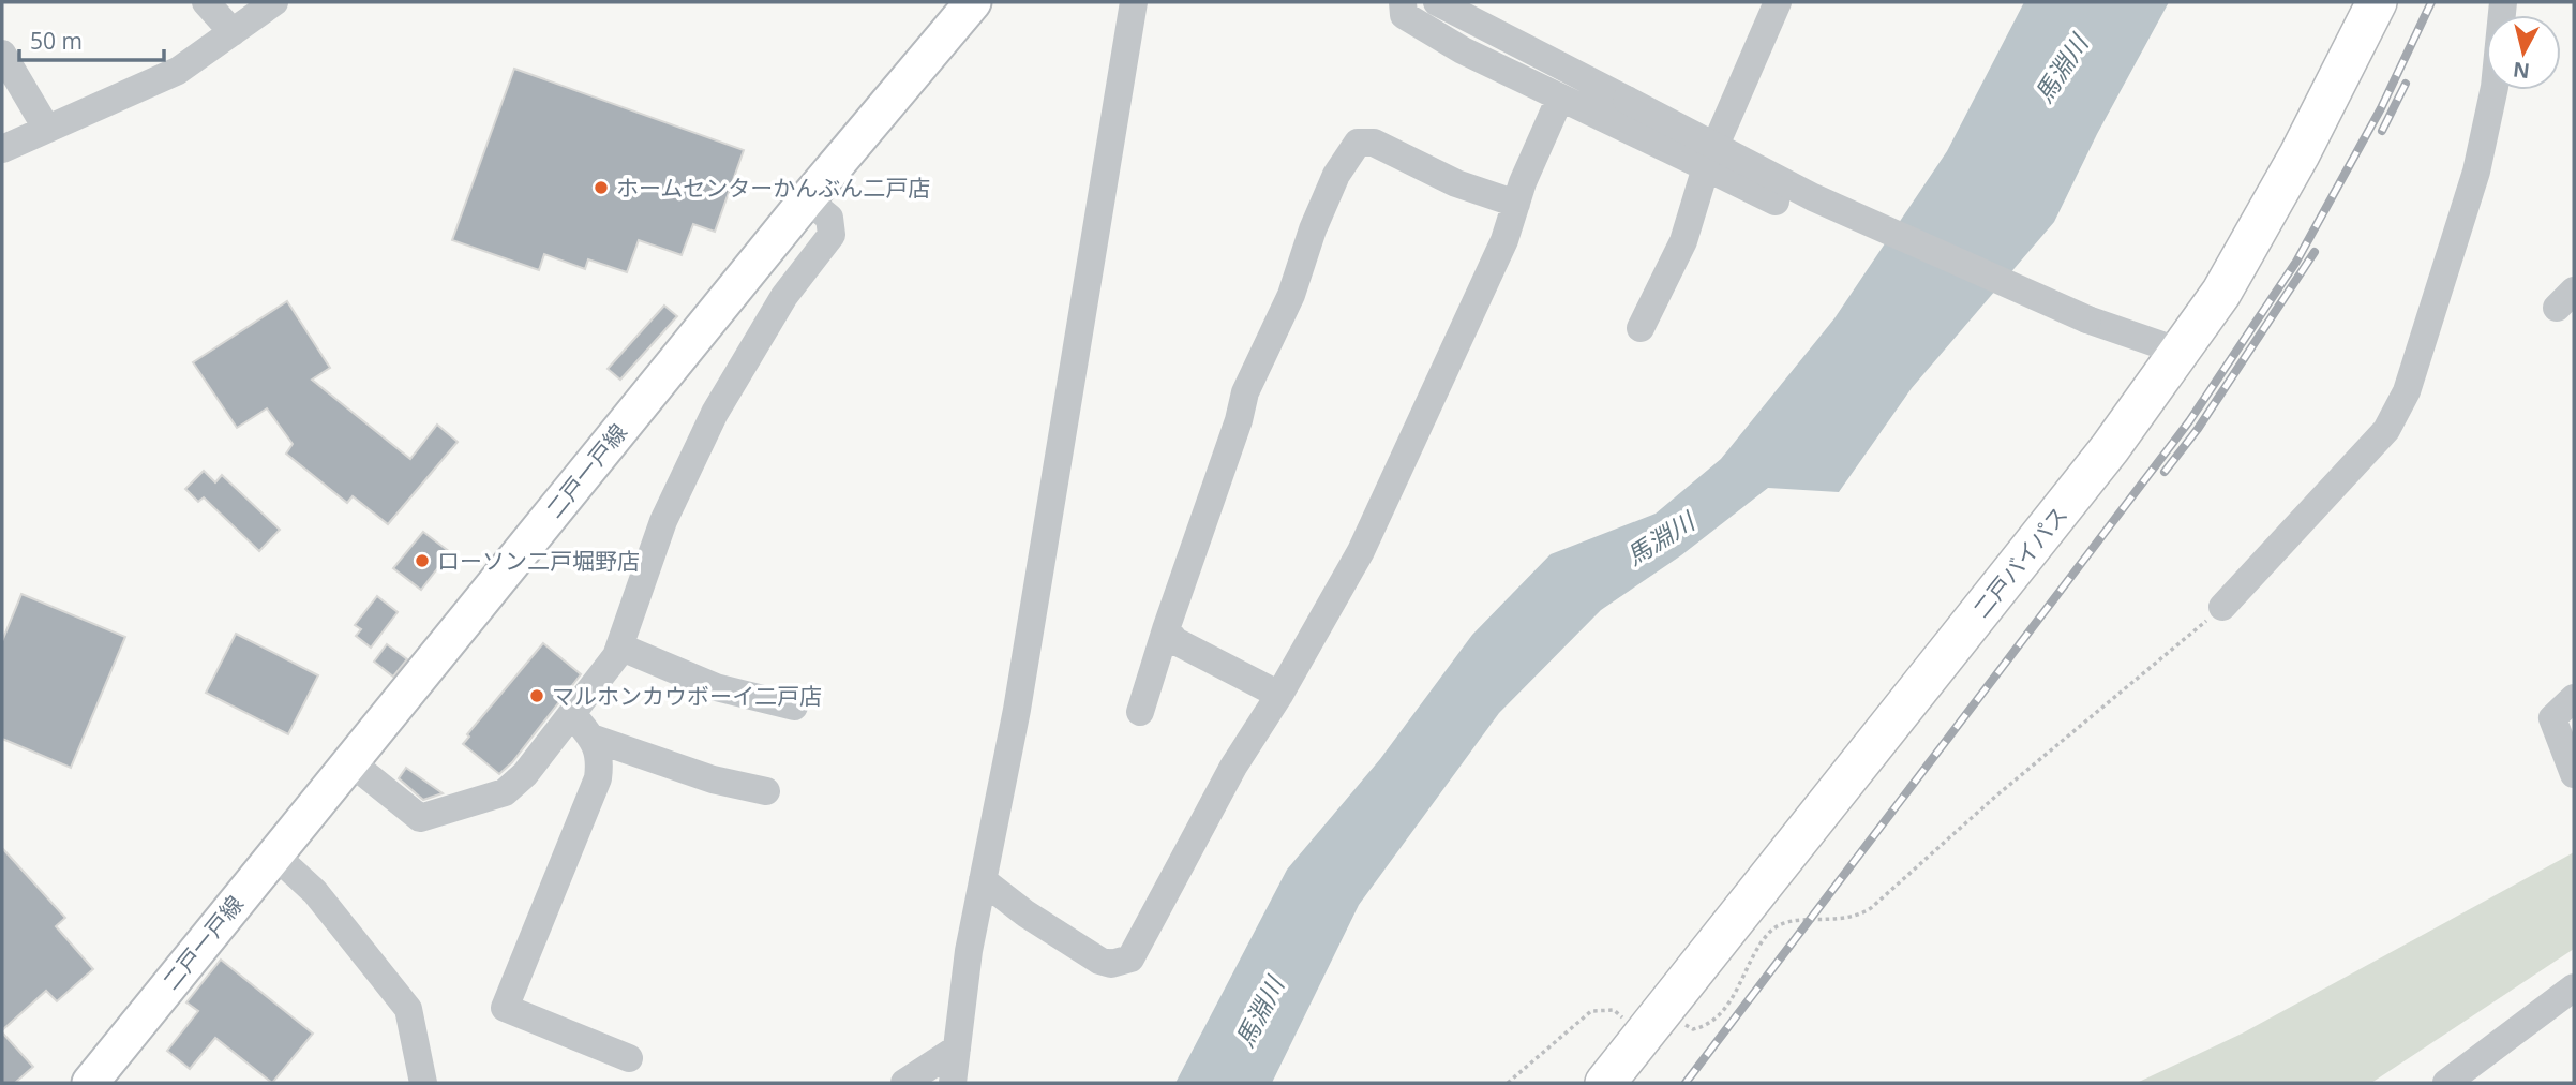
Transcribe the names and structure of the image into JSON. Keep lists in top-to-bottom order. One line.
{"streets":{"highway":["二戸バイパス"],"main road":["二戸一戸線"]},"water":["馬淵川"],"places":["ホームセンターかんぶん二戸店","ローソン二戸堀野店","マルホンカウボーイ二戸店"],"scale_bar":"50 m","north":"bottom"}
